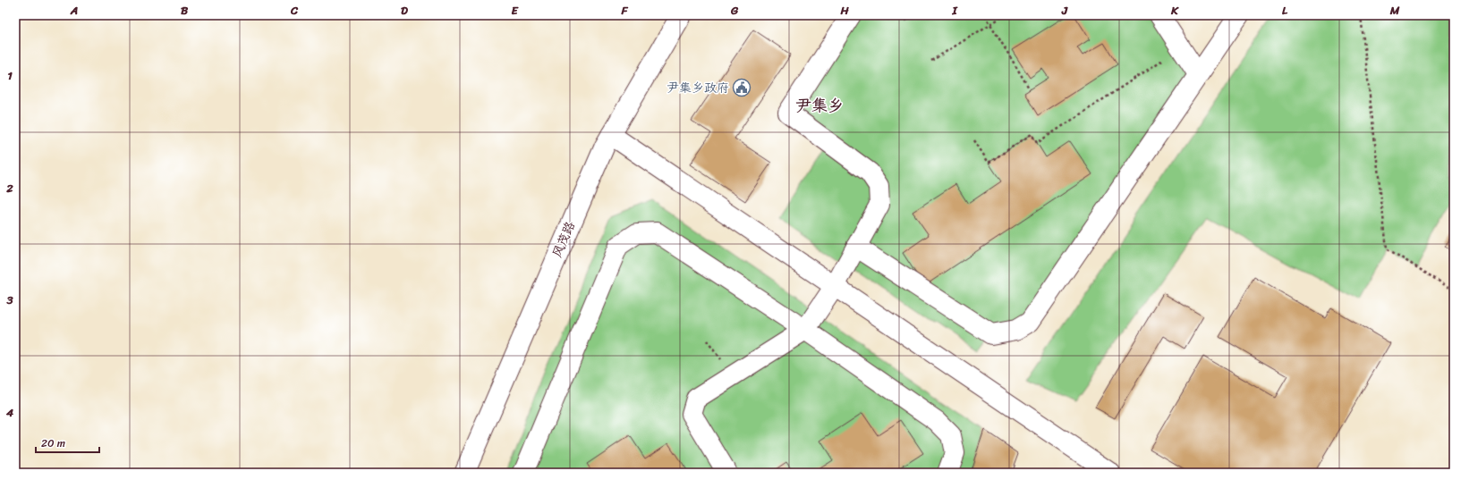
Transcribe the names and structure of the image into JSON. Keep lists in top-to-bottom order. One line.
{"streets":{"street":["风茂路"]},"districts":["尹集乡"],"places":{"public building":["尹集乡政府"]},"scale_bar":"20 m","grid":{"columns":["A","B","C","D","E","F","G","H","I","J","K","L","M"],"rows":["1","2","3","4"]}}
